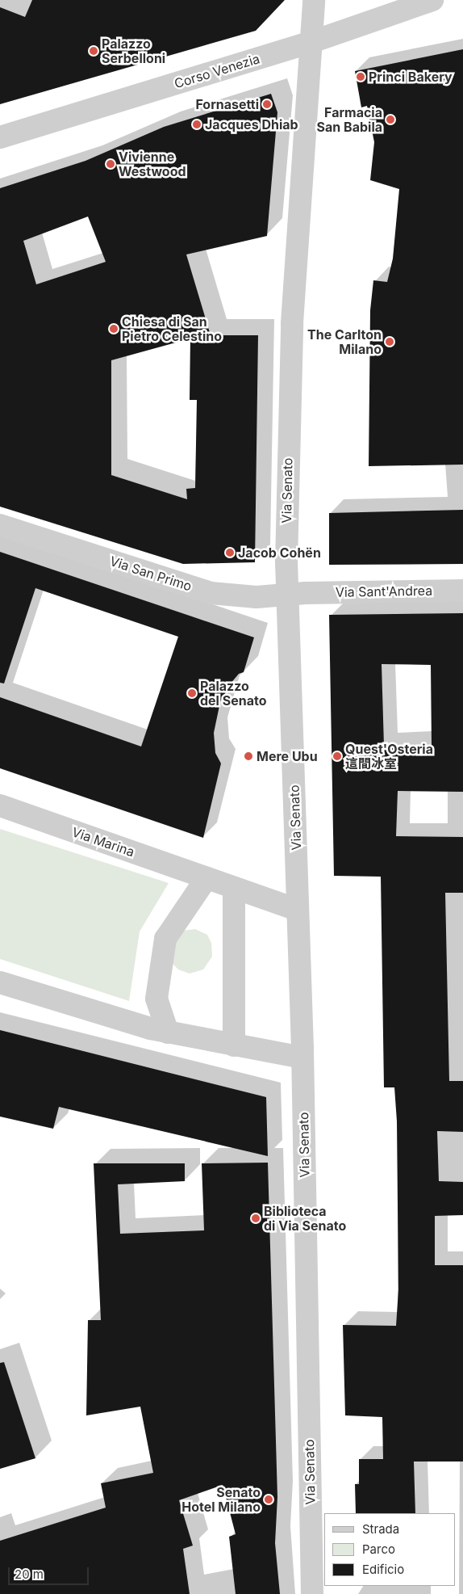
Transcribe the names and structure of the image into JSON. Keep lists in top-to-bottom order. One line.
{"streets":{"street":["Corso Venezia","Via Senato","Via San Primo","Via Sant'Andrea","Via Marina"]},"crossings":[["Corso Venezia","Via Senato"],["Via Senato","Via San Primo"],["Via Senato","Via Sant'Andrea"],["Via Senato","Via Marina"],["Via San Primo","Via Sant'Andrea"]],"places":["Palazzo Serbelloni","Princi Bakery","Fornasetti","Farmacia San Babila","Jacques Dhiab","Vivienne Westwood","Chiesa di San Pietro Celestino","The Carlton Milano","Jacob Cohën","Palazzo del Senato","Mere Ubu","Quest'Osteria 這間冰室","Biblioteca di Via Senato","Senato Hotel Milano"],"legend":["Strada","Parco","Edificio"],"scale_bar":"20 m"}
